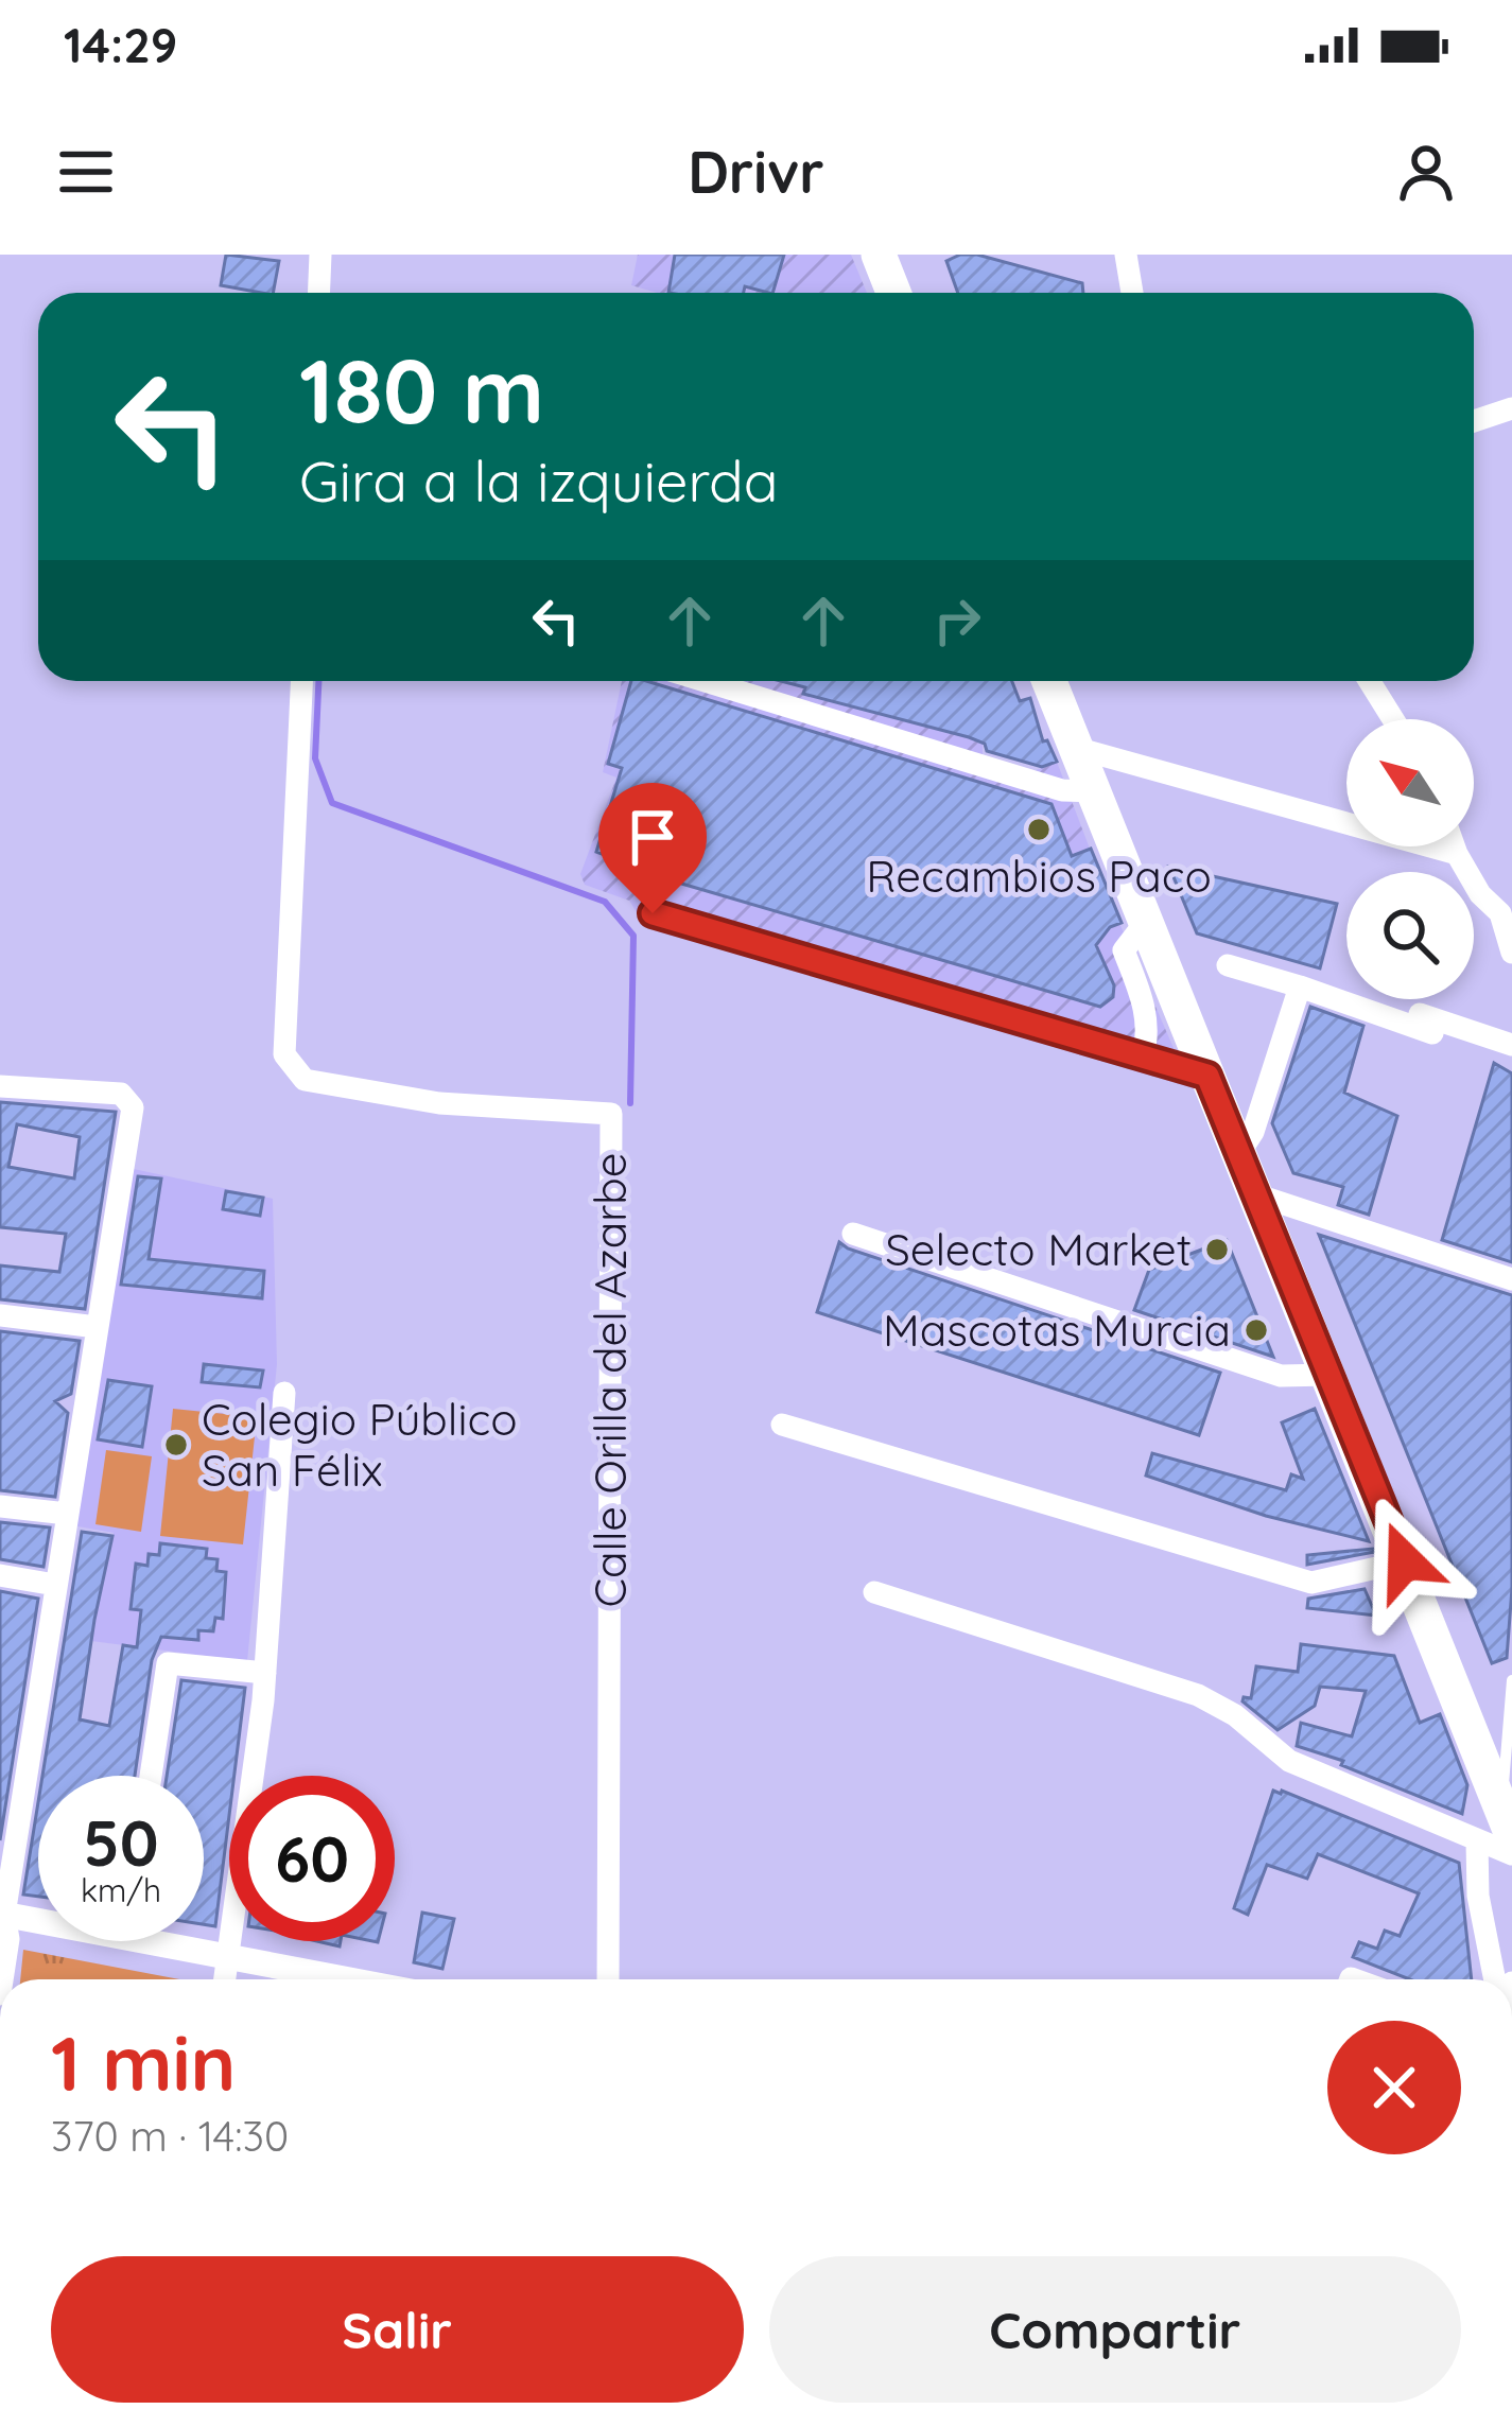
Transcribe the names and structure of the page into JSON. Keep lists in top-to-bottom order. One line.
{"streets":{"street":["Calle Orilla del Azarbe"]},"places":["Recambios Paco","Selecto Market","Mascotas Murcia","Colegio Público San Félix"],"north":"top left","page":{"status":"14:29","header":"Drivr","turn":["180 m","Gira a la izquierda"],"speed":"50 km/h","limit":"60","heading":["1 min","370 m · 14:30"],"buttons":["Salir","Compartir"]}}
